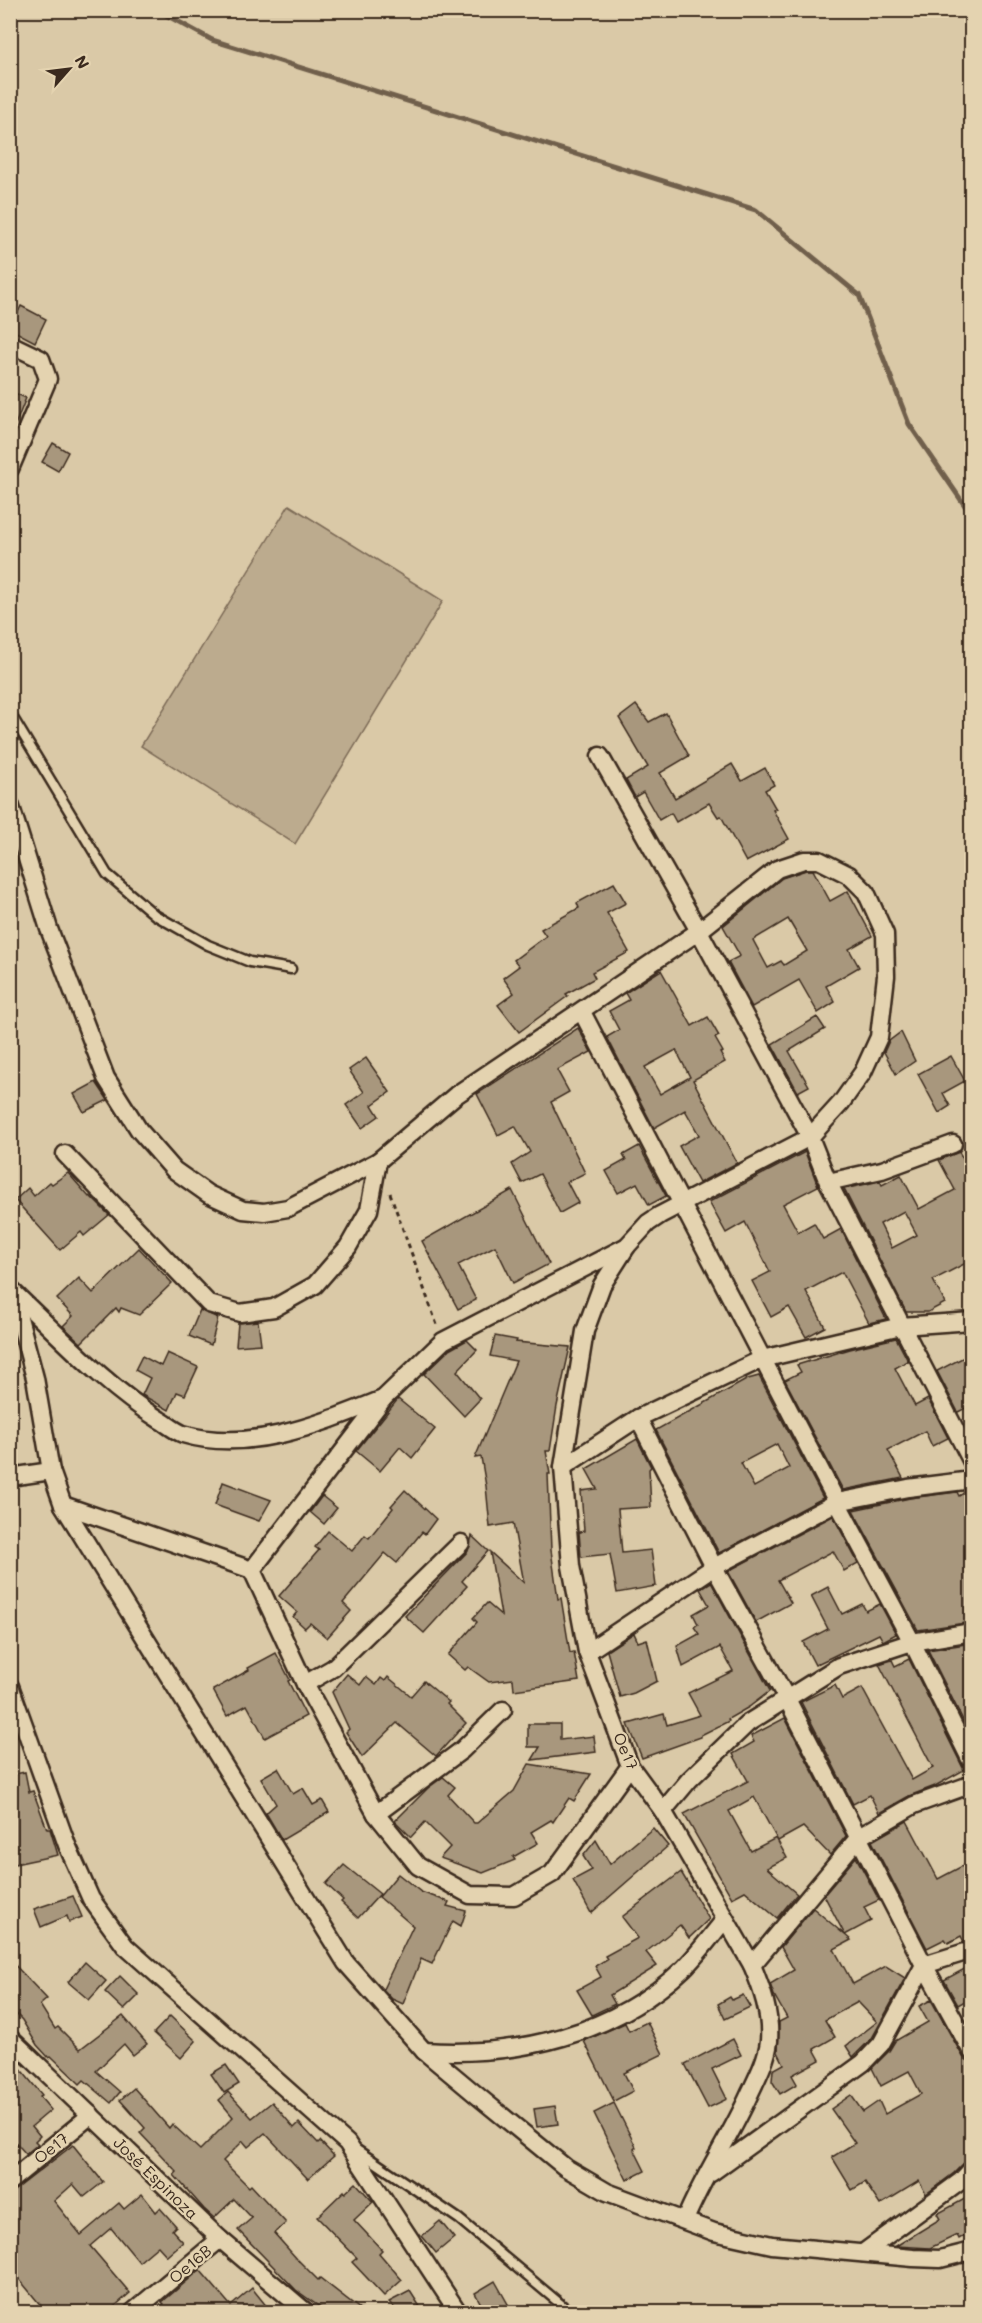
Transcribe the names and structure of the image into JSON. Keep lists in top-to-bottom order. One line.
{"streets":{"street":["Oe17","José Espinoza","Oe16B"]},"crossings":[["Oe17","José Espinoza"],["José Espinoza","Oe16B"]],"north":"top right"}
